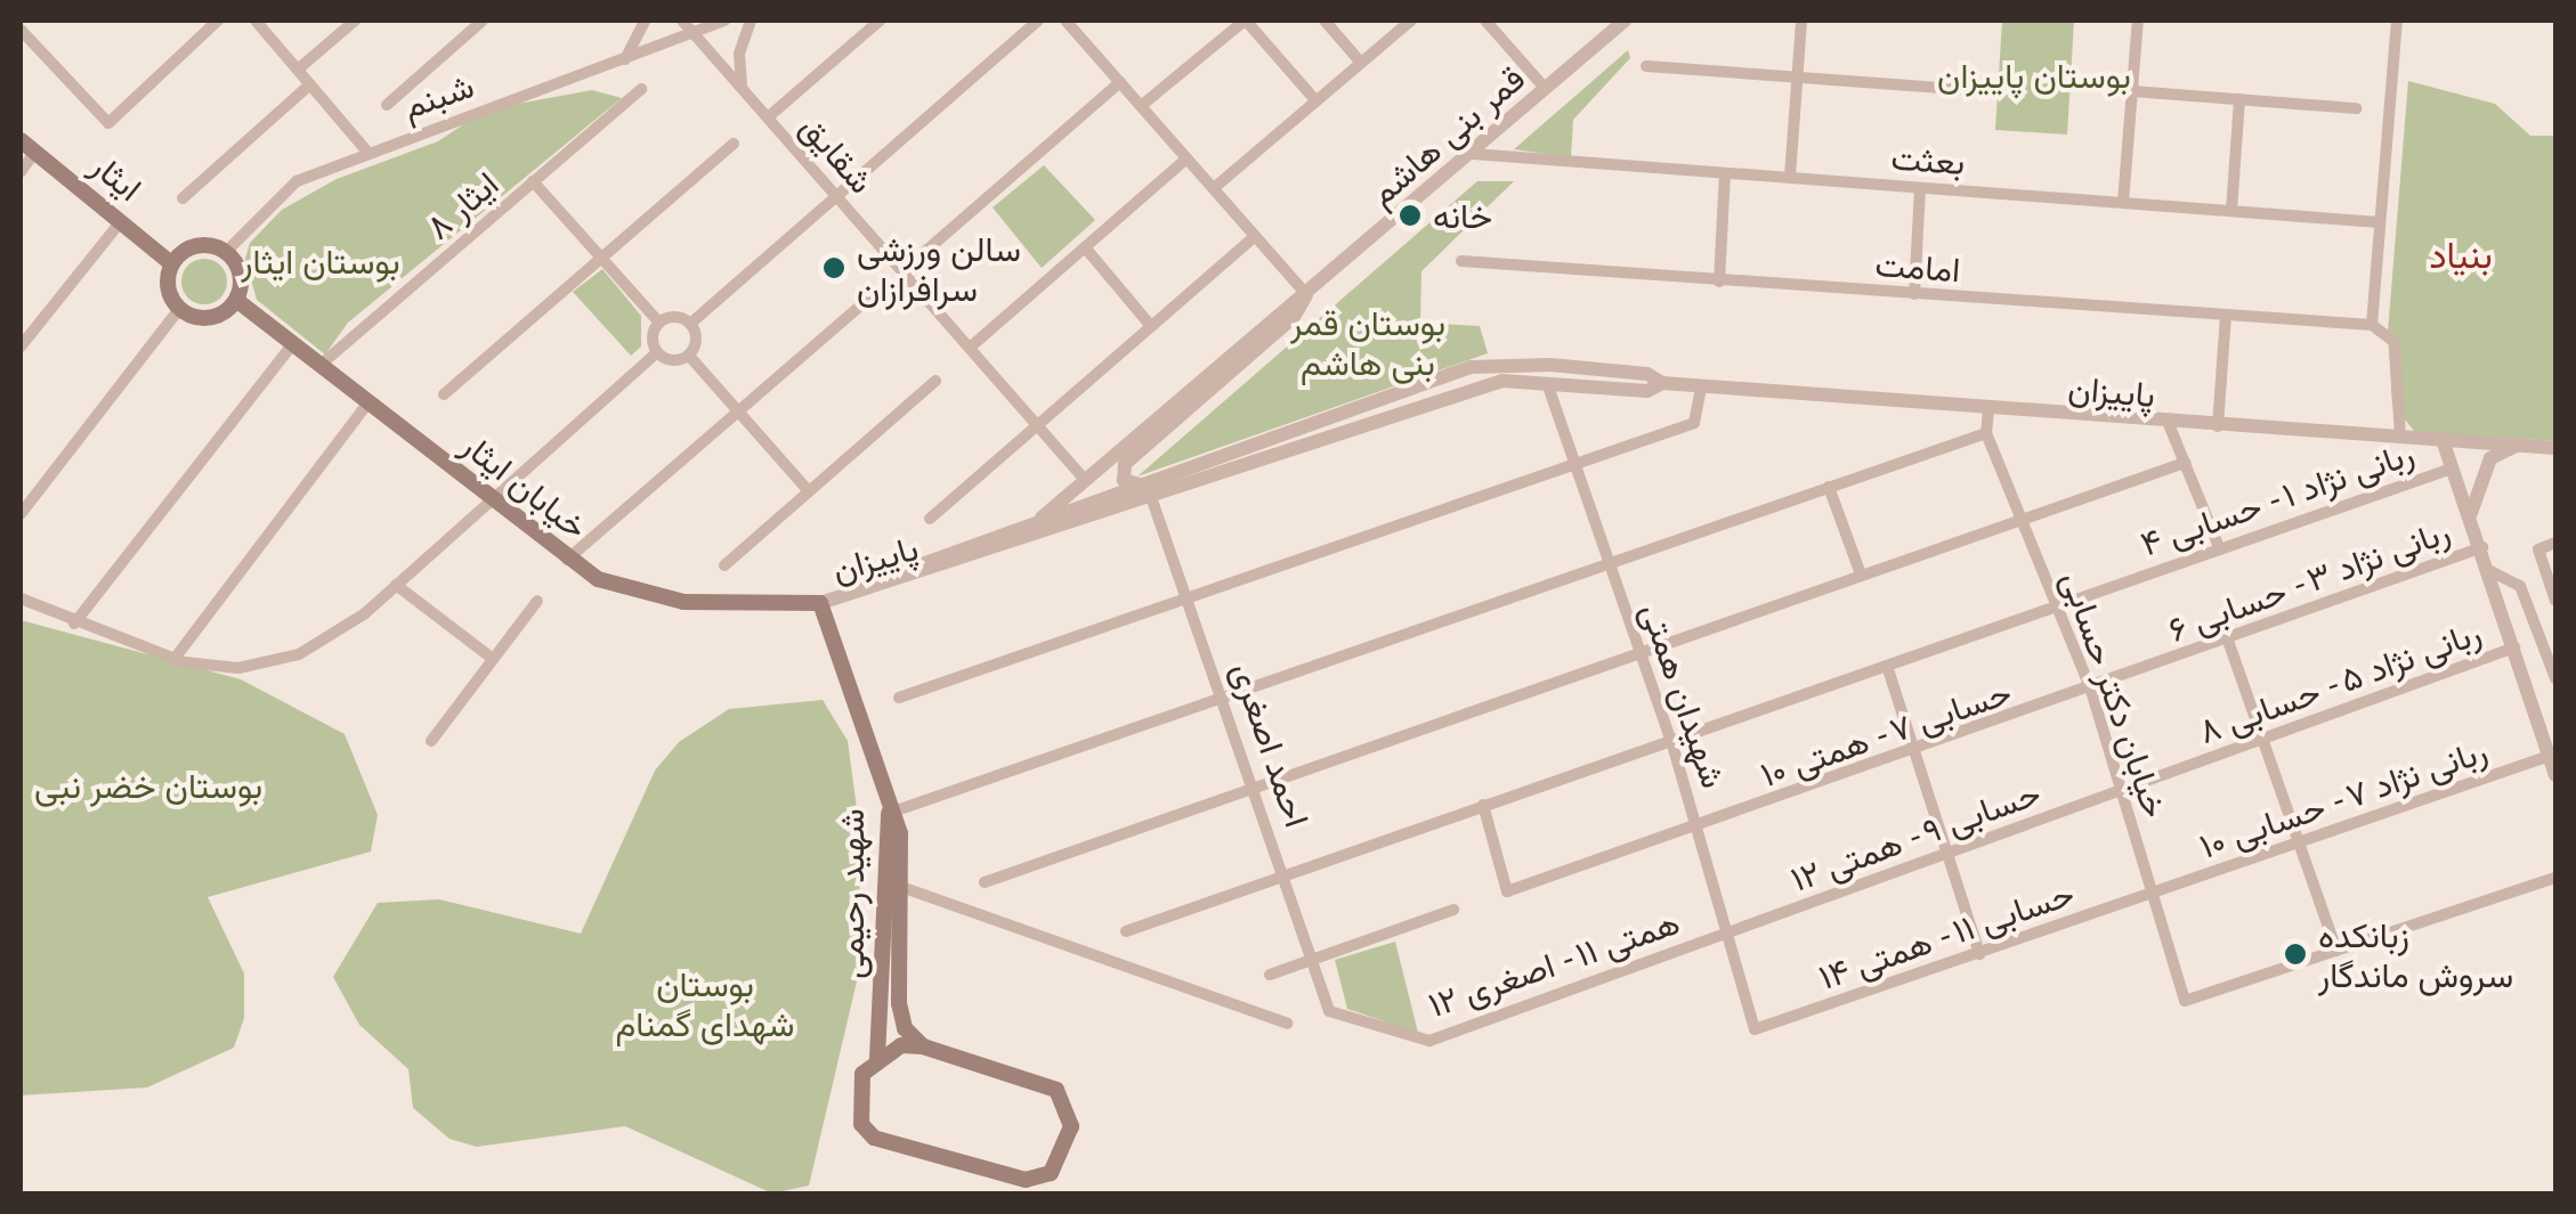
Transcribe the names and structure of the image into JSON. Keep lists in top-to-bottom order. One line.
{"streets":{"main road":["ایثار","خیابان ایثار","شهید رحیمی"],"street":["شبنم","قمر بنی هاشم","شقایق","بعثت","ایثار ۸","امامت","پاییزان","ربانی نژاد ۱ - حسابی ۴","ربانی نژاد ۳ - حسابی ۶","ربانی نژاد ۵ - حسابی ۸","خیابان دکتر حسابی","شهیدان همتی","حسابی ۷ - همتی ۱۰","احمد اصغری","ربانی نژاد ۷ - حسابی ۱۰","حسابی ۹ - همتی ۱۲","حسابی ۱۱ - همتی ۱۴","همتی ۱۱ - اصغری ۱۲"]},"crossings":[["شبنم","شقایق"],["شبنم","ایثار"],["شبنم","خیابان ایثار"],["قمر بنی هاشم","شقایق"],["قمر بنی هاشم","بعثت"],["قمر بنی هاشم","پاییزان"],["قمر بنی هاشم","احمد اصغری"],["ایثار","خیابان ایثار"],["ایثار ۸","خیابان ایثار"],["پاییزان","خیابان ایثار"],["پاییزان","خیابان دکتر حسابی"],["پاییزان","شهیدان همتی"],["پاییزان","احمد اصغری"],["پاییزان","شهید رحیمی"],["خیابان ایثار","شهید رحیمی"],["ربانی نژاد ۱ - حسابی ۴","خیابان دکتر حسابی"],["ربانی نژاد ۱ - حسابی ۴","شهیدان همتی"],["ربانی نژاد ۱ - حسابی ۴","حسابی ۷ - همتی ۱۰"],["ربانی نژاد ۱ - حسابی ۴","احمد اصغری"],["ربانی نژاد ۳ - حسابی ۶","خیابان دکتر حسابی"],["ربانی نژاد ۳ - حسابی ۶","حسابی ۷ - همتی ۱۰"],["ربانی نژاد ۵ - حسابی ۸","خیابان دکتر حسابی"],["ربانی نژاد ۵ - حسابی ۸","حسابی ۹ - همتی ۱۲"],["خیابان دکتر حسابی","حسابی ۷ - همتی ۱۰"],["خیابان دکتر حسابی","ربانی نژاد ۷ - حسابی ۱۰"],["خیابان دکتر حسابی","حسابی ۹ - همتی ۱۲"],["خیابان دکتر حسابی","حسابی ۱۱ - همتی ۱۴"],["شهیدان همتی","حسابی ۷ - همتی ۱۰"],["شهیدان همتی","حسابی ۹ - همتی ۱۲"],["شهیدان همتی","حسابی ۱۱ - همتی ۱۴"],["شهیدان همتی","همتی ۱۱ - اصغری ۱۲"],["احمد اصغری","همتی ۱۱ - اصغری ۱۲"],["ربانی نژاد ۷ - حسابی ۱۰","حسابی ۱۱ - همتی ۱۴"],["حسابی ۹ - همتی ۱۲","همتی ۱۱ - اصغری ۱۲"]],"districts":["بنیاد"],"parks":["بوستان پاییزان","بوستان ایثار","بوستان قمر بنی هاشم","بوستان خضر نبی","بوستان شهدای گمنام"],"places":["خانه","سالن ورزشی سرافرازان","زبانکده سروش ماندگار"]}
